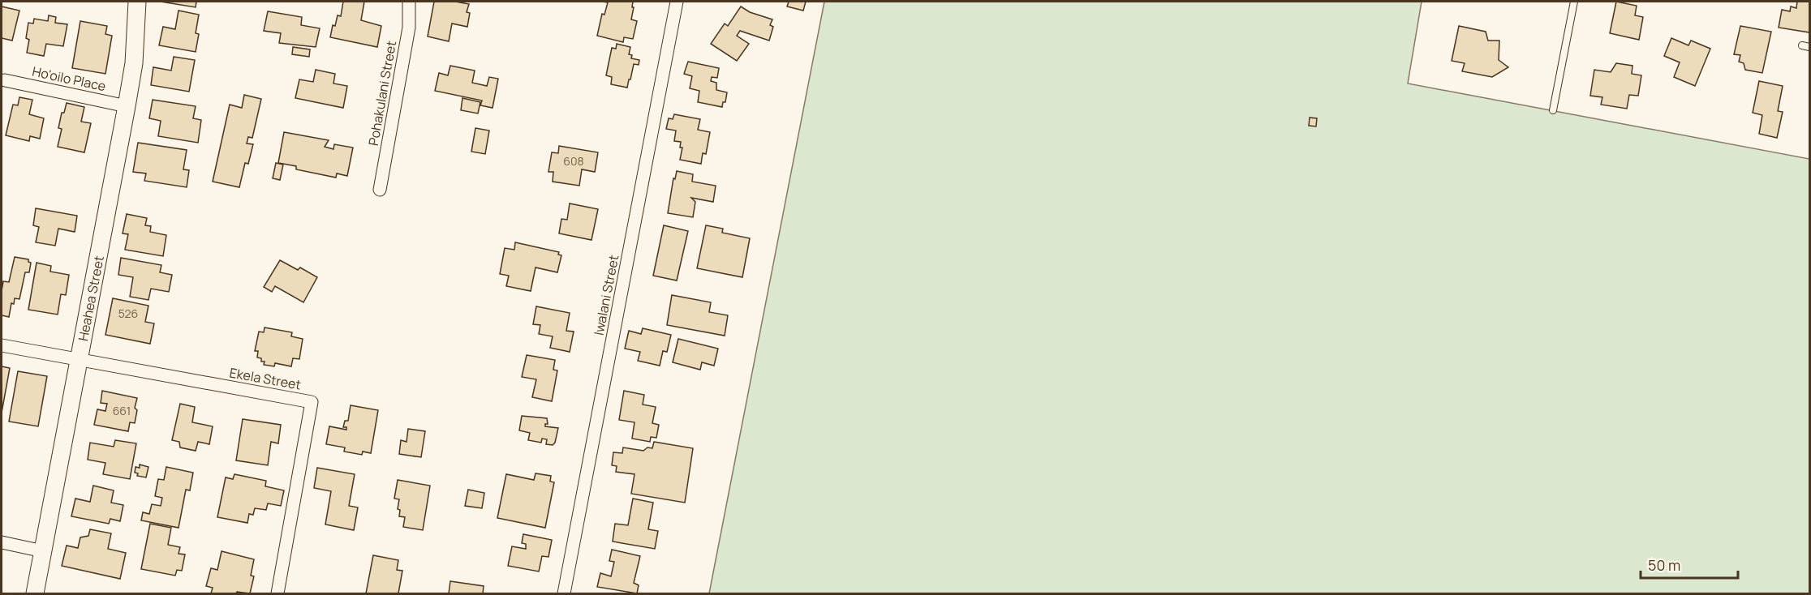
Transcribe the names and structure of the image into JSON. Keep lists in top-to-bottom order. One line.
{"streets":{"street":["Ho'oilo Place","Pohakulani Street","Iwalani Street","Heahea Street","Ekela Street"]},"crossings":[["Ho'oilo Place","Heahea Street"],["Heahea Street","Ekela Street"]],"house_numbers":["608","526","661"],"scale_bar":"50 m"}
